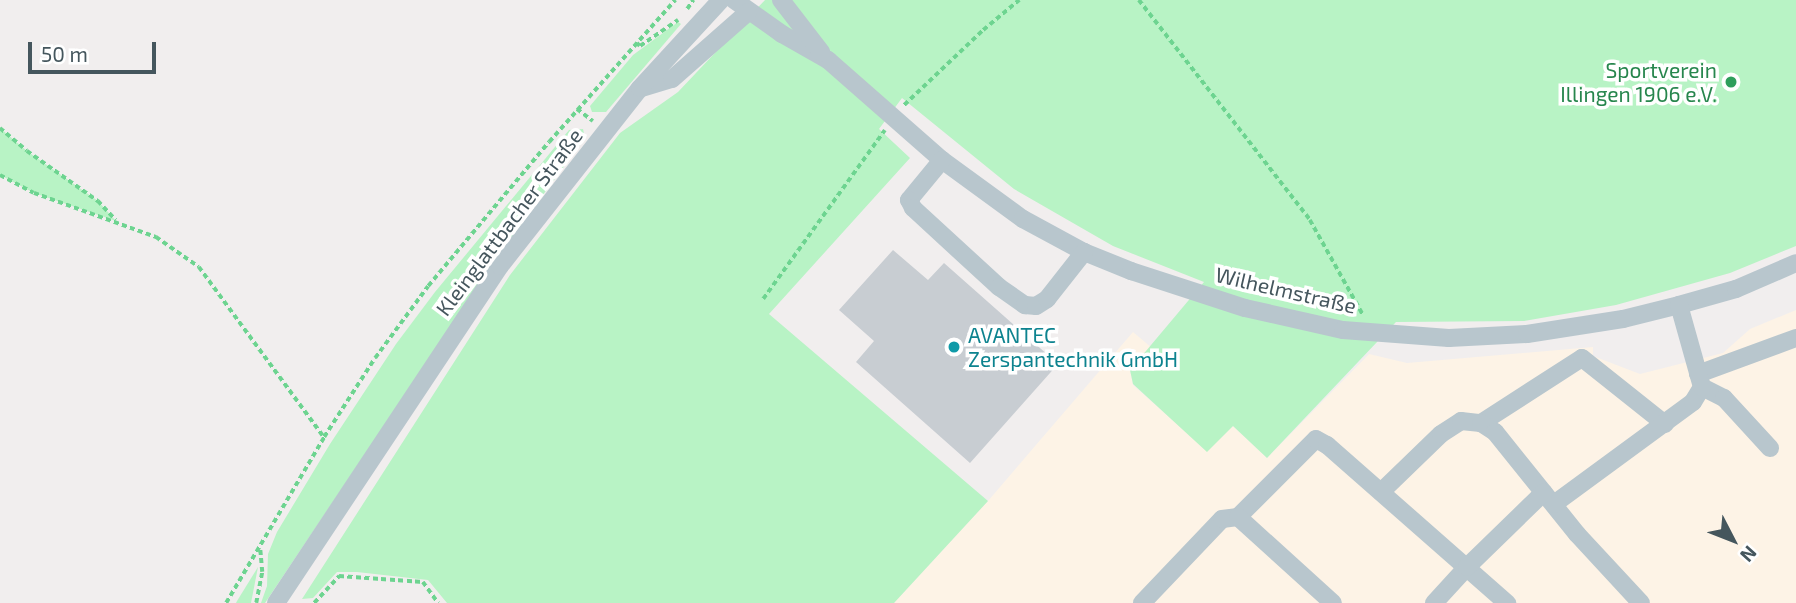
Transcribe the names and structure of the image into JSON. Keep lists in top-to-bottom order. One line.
{"streets":{"street":["Kleinglattbacher Straße","Wilhelmstraße"]},"places":["Sportverein Illingen 1906 e.V.","AVANTEC Zerspantechnik GmbH"],"scale_bar":"50 m","north":"bottom right"}
